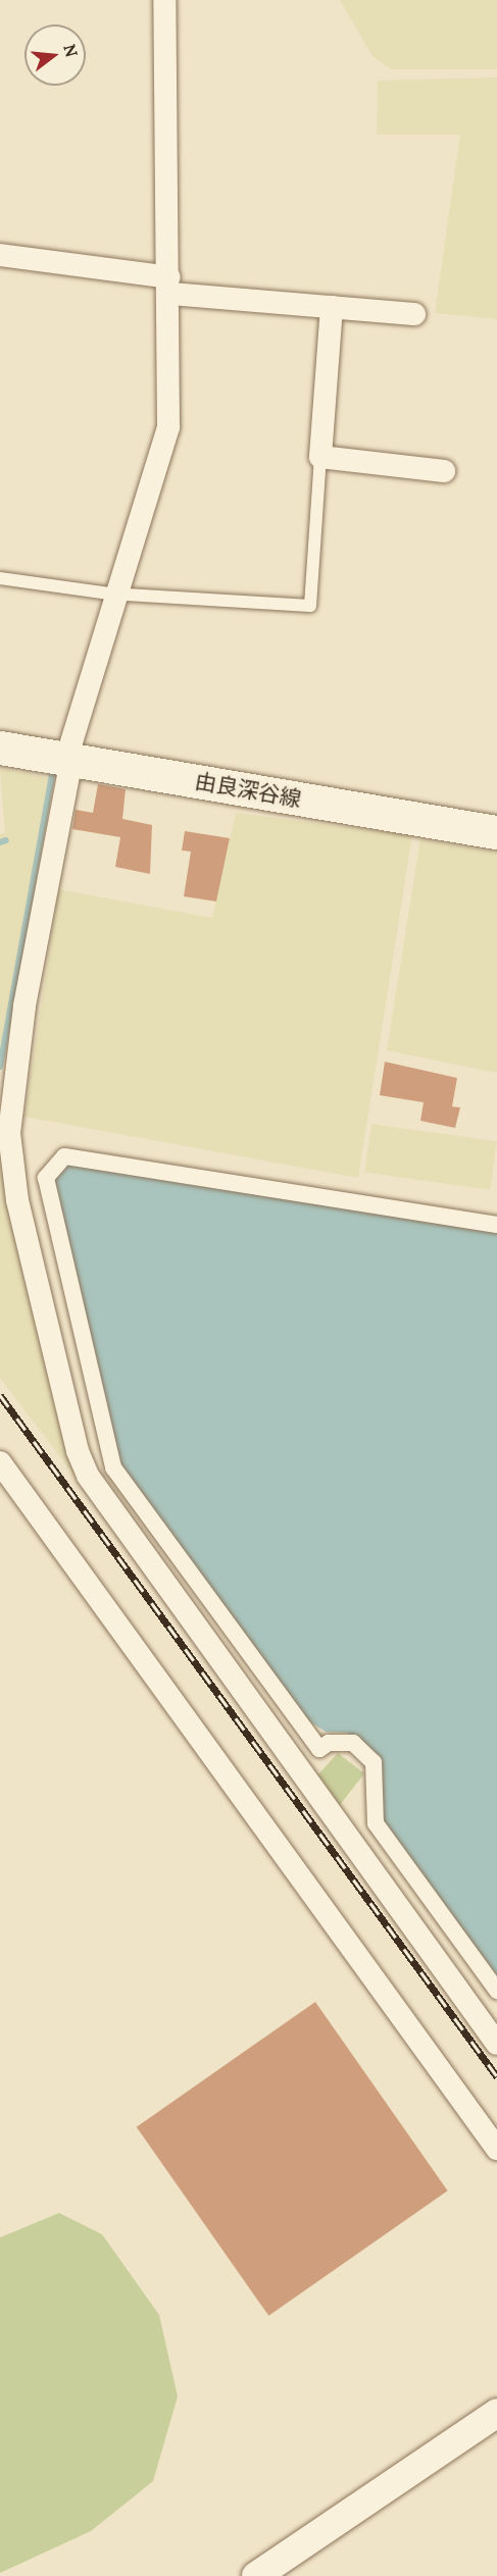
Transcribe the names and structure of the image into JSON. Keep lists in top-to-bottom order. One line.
{"streets":{"main road":["由良深谷線"]},"north":"right"}
